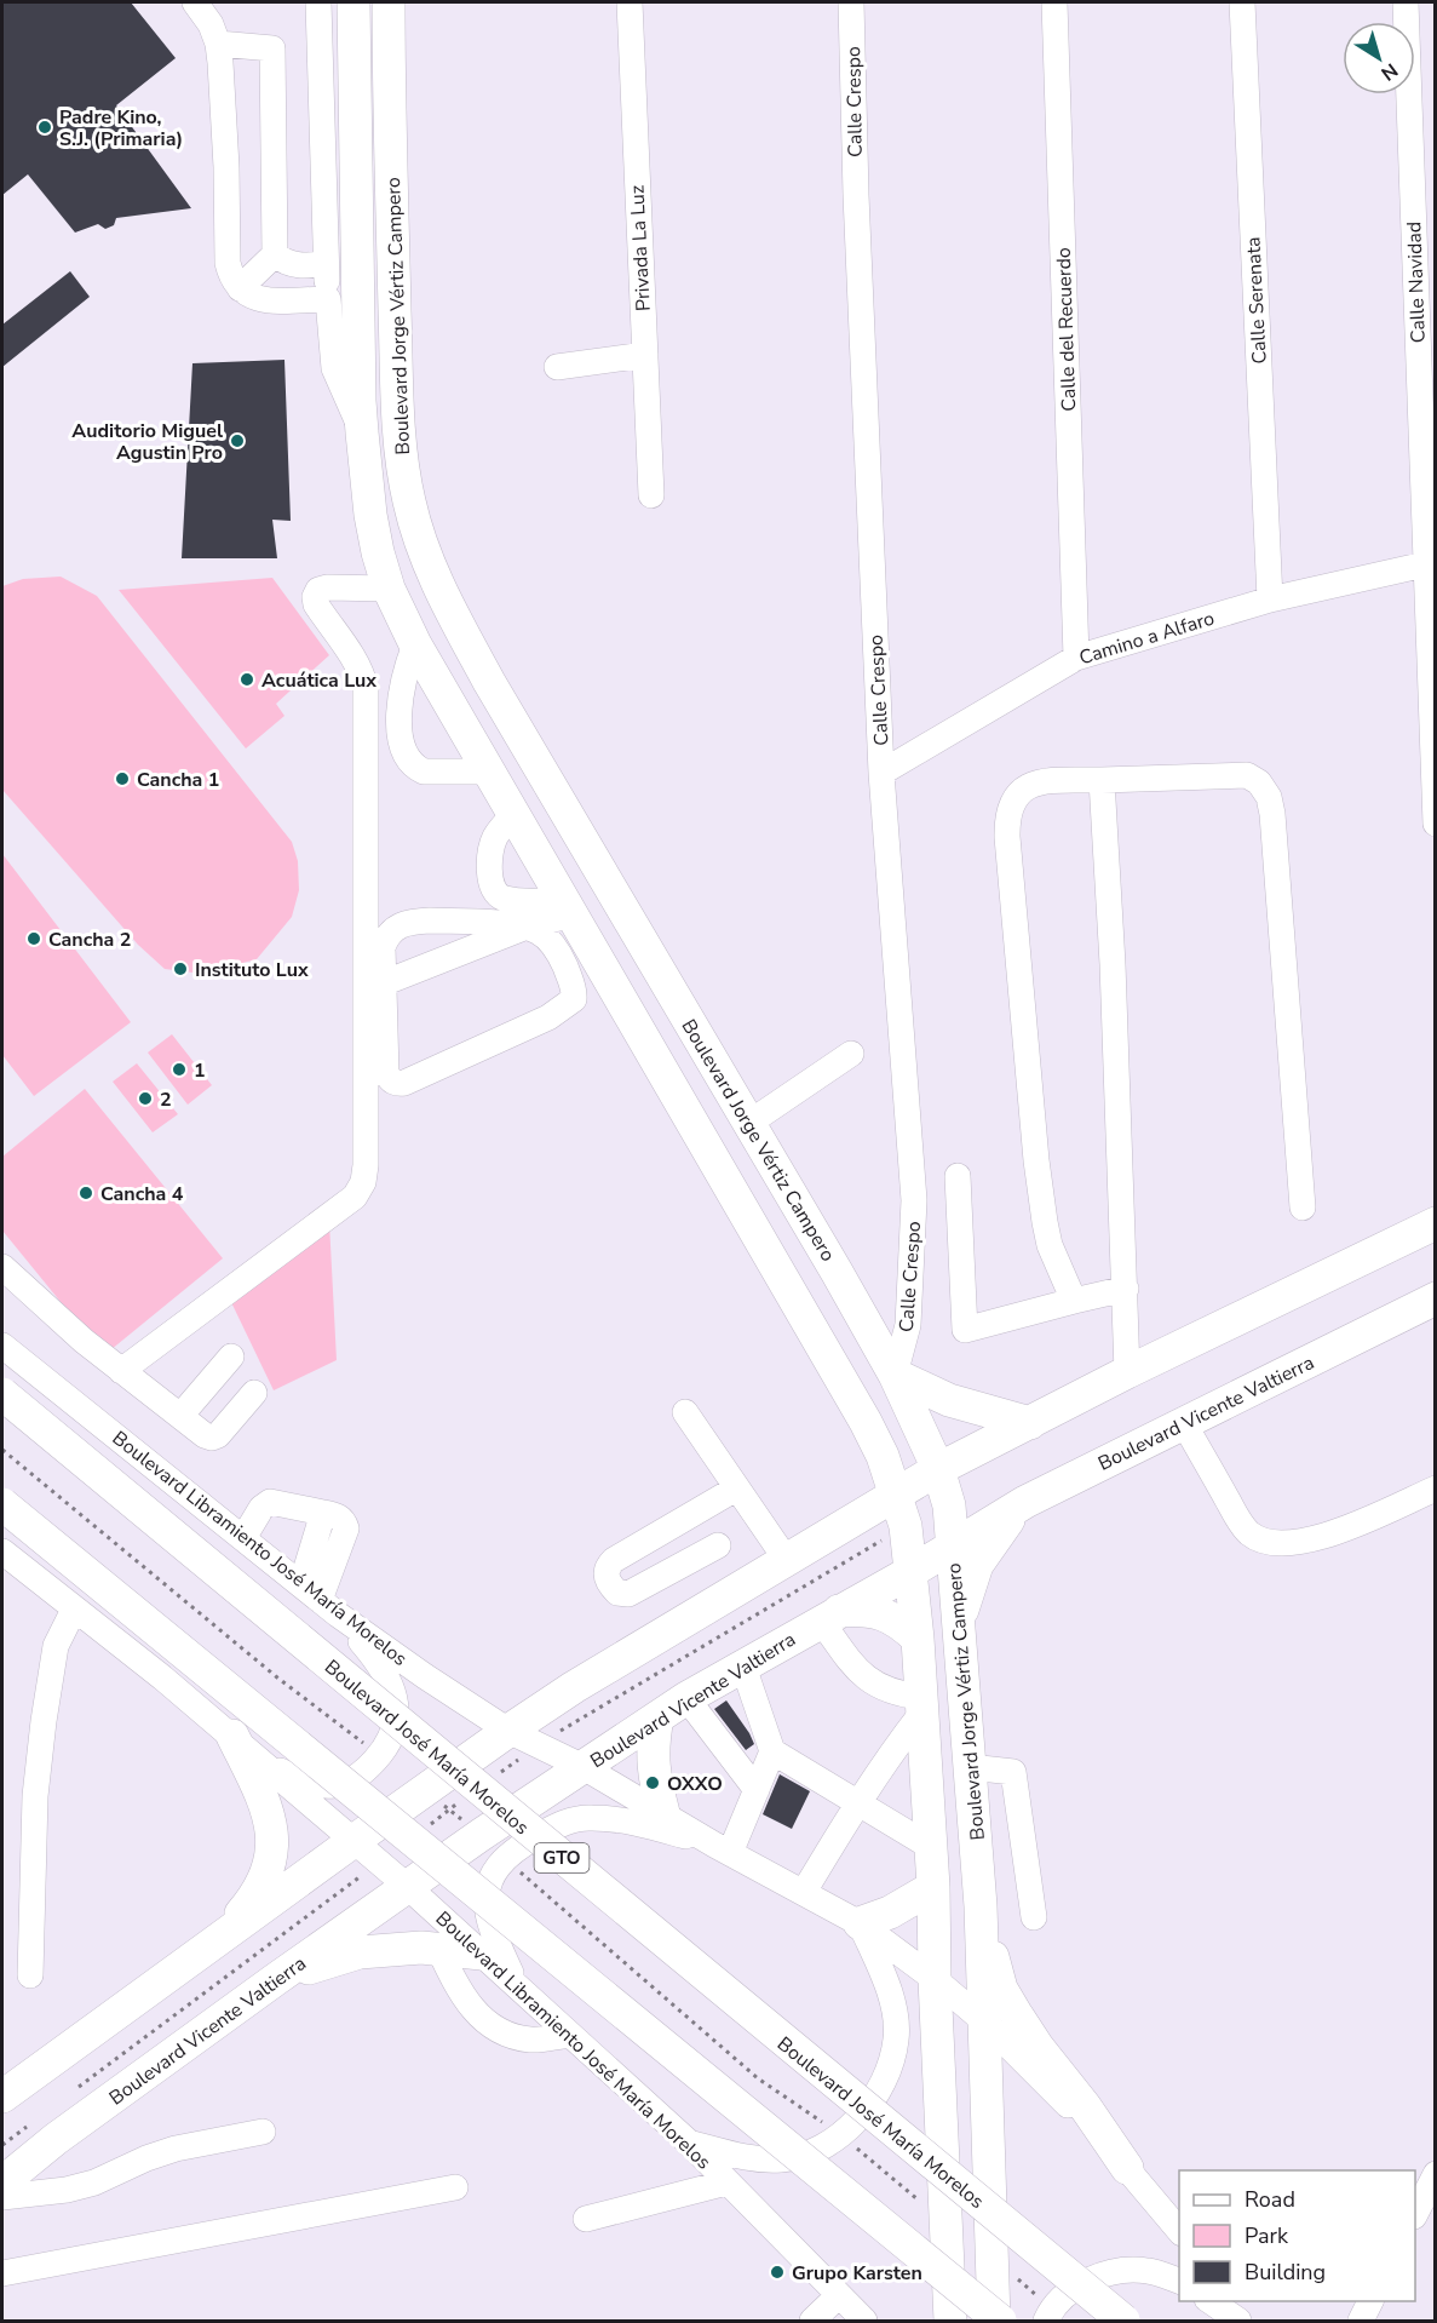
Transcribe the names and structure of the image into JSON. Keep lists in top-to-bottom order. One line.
{"streets":{"main road":["Boulevard Jorge Vértiz Campero","Boulevard Vicente Valtierra","Boulevard José María Morelos","GTO"],"street":["Calle Crespo","Privada La Luz","Calle Navidad","Calle Serenata","Calle del Recuerdo","Camino a Alfaro","Boulevard Libramiento José María Morelos"]},"crossings":[["Calle Crespo","Boulevard Jorge Vértiz Campero"],["Calle Crespo","Camino a Alfaro"],["Calle Navidad","Camino a Alfaro"],["Calle Serenata","Camino a Alfaro"],["Boulevard Jorge Vértiz Campero","Boulevard Vicente Valtierra"],["Boulevard Jorge Vértiz Campero","Boulevard Libramiento José María Morelos"],["Calle del Recuerdo","Camino a Alfaro"],["Boulevard Vicente Valtierra","Boulevard Libramiento José María Morelos"]],"places":["Padre Kino, S.J. (Primaria)","Auditorio Miguel Agustin Pro","Acuática Lux","Cancha 1","Cancha 2","Instituto Lux","1","2","Cancha 4","OXXO","Grupo Karsten"],"legend":["Road","Park","Building"],"north":"bottom right"}
